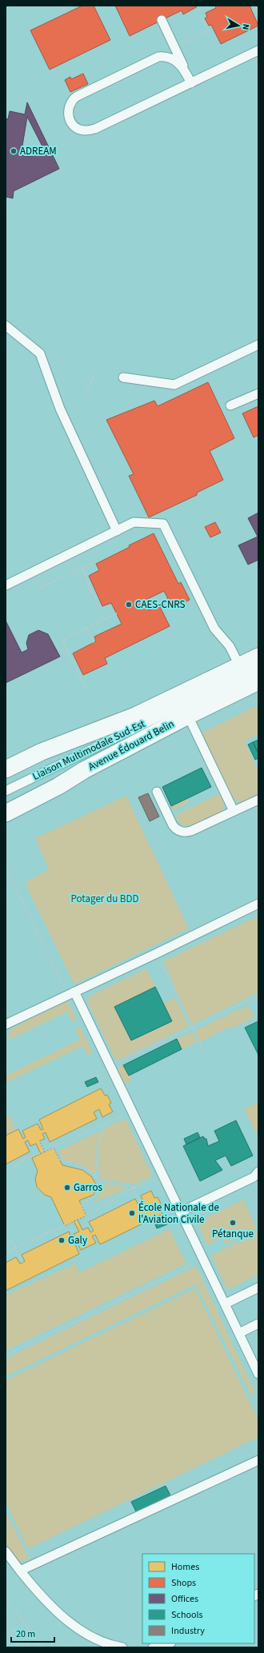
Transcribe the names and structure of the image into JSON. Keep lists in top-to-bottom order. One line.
{"streets":{"street":["Avenue Édouard Belin"],"lane":["Liaison Multimodale Sud-Est"]},"parks":["Potager du BDD"],"places":["ADREAM","CAES-CNRS","Garros","École Nationale de l'Aviation Civile","Pétanque","Galy"],"legend":["Homes","Shops","Offices","Schools","Industry"],"scale_bar":"20 m","north":"right"}
